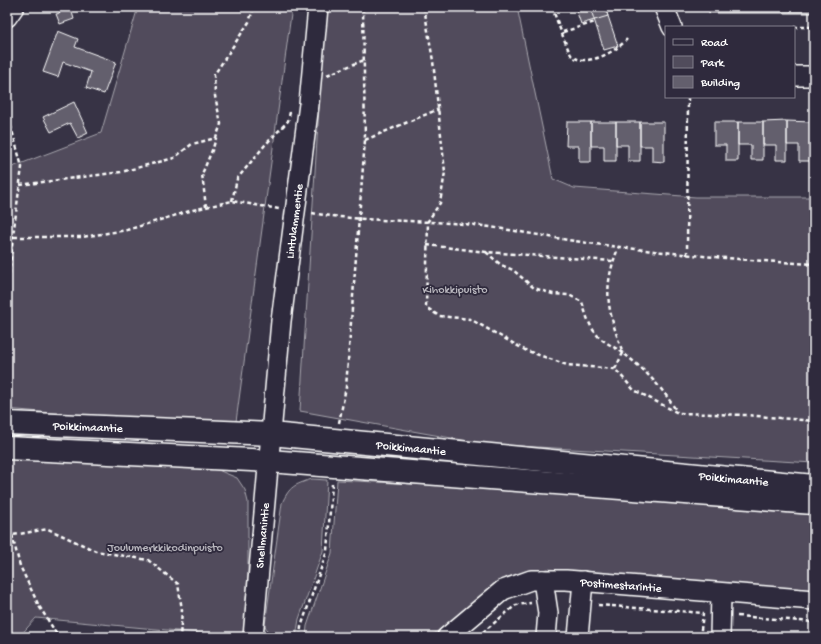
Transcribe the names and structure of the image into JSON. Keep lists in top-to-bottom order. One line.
{"streets":{"main road":["Poikkimaantie"],"street":["Lintulammentie","Snellmanintie","Postimestarintie"]},"crossings":[["Lintulammentie","Poikkimaantie"],["Lintulammentie","Snellmanintie"],["Poikkimaantie","Snellmanintie"]],"parks":["Kihokkipuisto","Joulumerkkikodinpuisto"],"legend":["Road","Park","Building"]}
